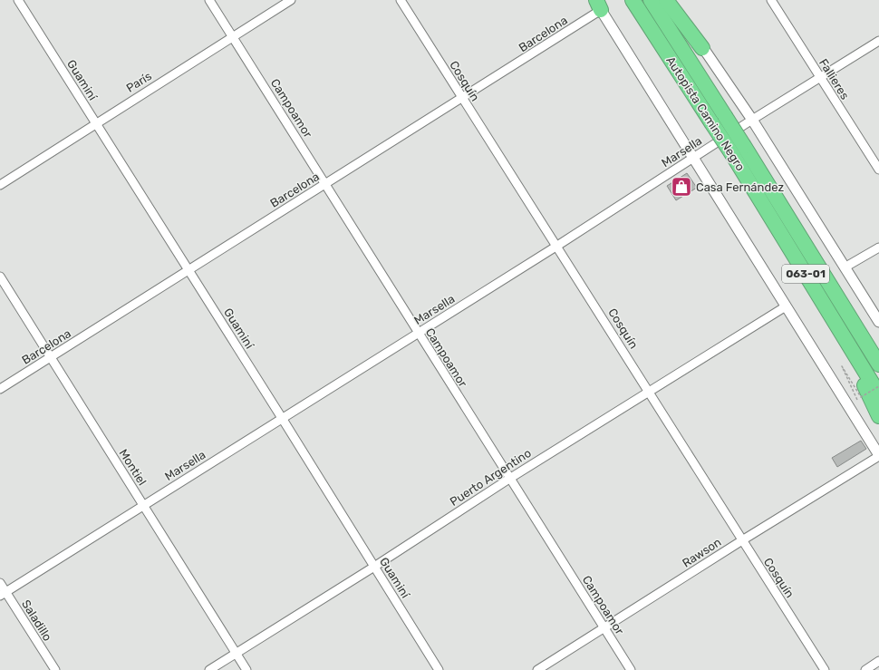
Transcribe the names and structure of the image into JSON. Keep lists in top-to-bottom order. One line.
{"streets":{"highway":["Autopista Camino Negro","063-01"],"street":["Barcelona","Fallieres","Guaminí","Cosquín","París","Campoamor","Marsella","Montiel","Puerto Argentino","Rawson","Saladillo"]},"crossings":[["Barcelona","Guaminí"],["Barcelona","Cosquín"],["Barcelona","Campoamor"],["Barcelona","Montiel"],["Fallieres","Marsella"],["Guaminí","París"],["Guaminí","Marsella"],["Guaminí","Puerto Argentino"],["Cosquín","Marsella"],["Cosquín","Puerto Argentino"],["Cosquín","Rawson"],["París","Campoamor"],["Campoamor","Marsella"],["Campoamor","Puerto Argentino"],["Campoamor","Rawson"],["Marsella","Montiel"],["Marsella","Saladillo"],["Montiel","Puerto Argentino"]],"places":{"shop":["Casa Fernández"]}}
